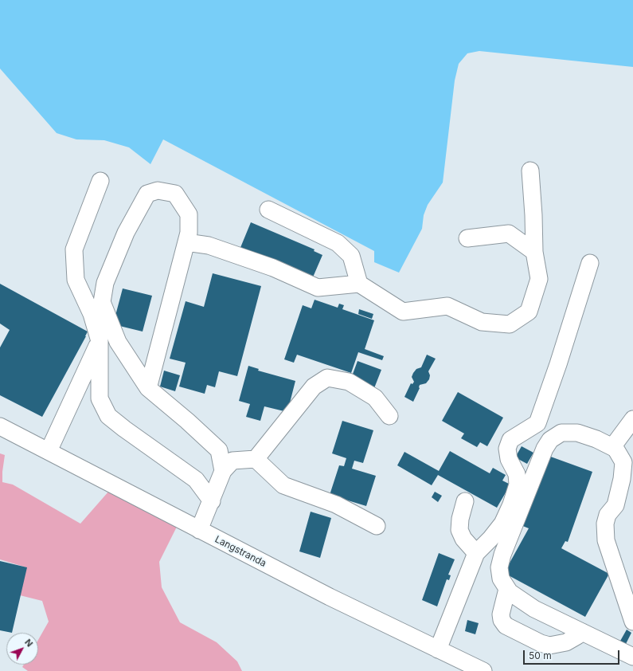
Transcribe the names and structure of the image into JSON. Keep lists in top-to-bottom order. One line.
{"streets":{"street":["Langstranda"]},"scale_bar":"50 m","north":"top right"}
